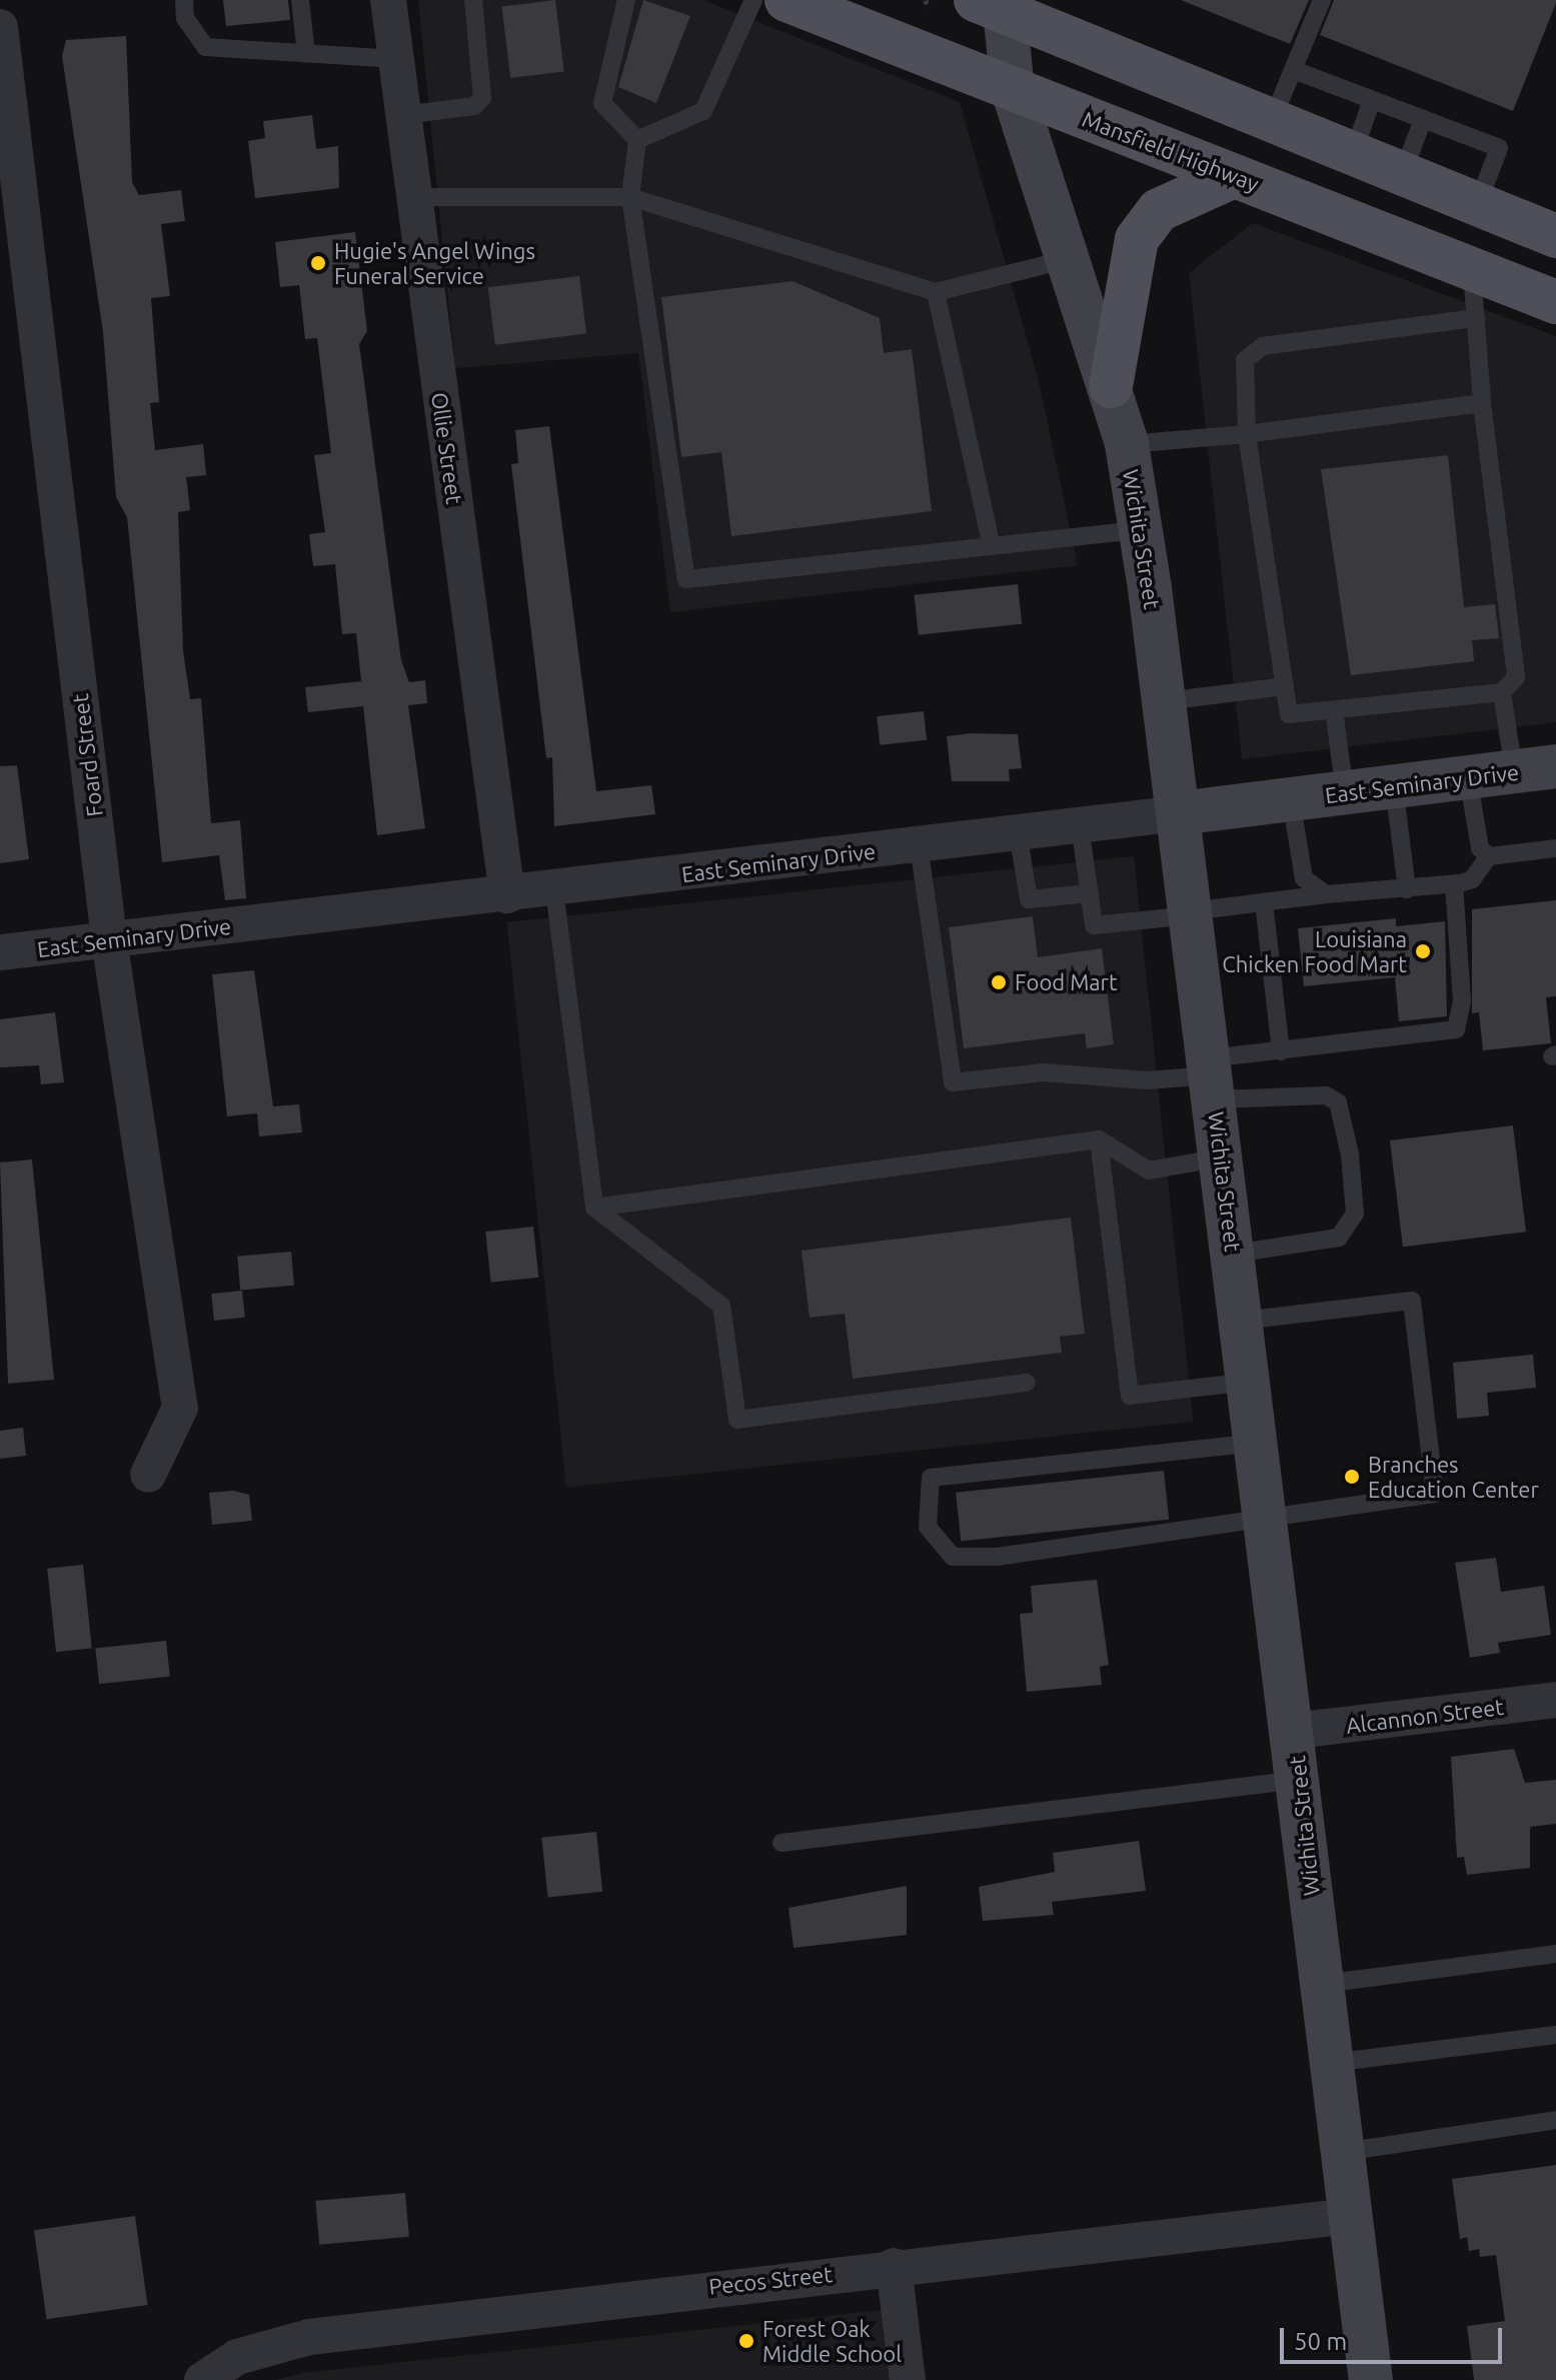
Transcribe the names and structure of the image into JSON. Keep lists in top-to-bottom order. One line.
{"streets":{"main road":["Mansfield Highway","Wichita Street","East Seminary Drive"],"street":["Ollie Street","Foard Street","Alcannon Street","Pecos Street"]},"crossings":[["Mansfield Highway","Wichita Street"],["Ollie Street","East Seminary Drive"],["Wichita Street","East Seminary Drive"],["Wichita Street","Alcannon Street"],["Wichita Street","Pecos Street"],["Foard Street","East Seminary Drive"]],"places":["Hugie's Angel Wings Funeral Service","Louisiana Chicken Food Mart","Food Mart","Branches Education Center","Forest Oak Middle School"],"scale_bar":"50 m"}
